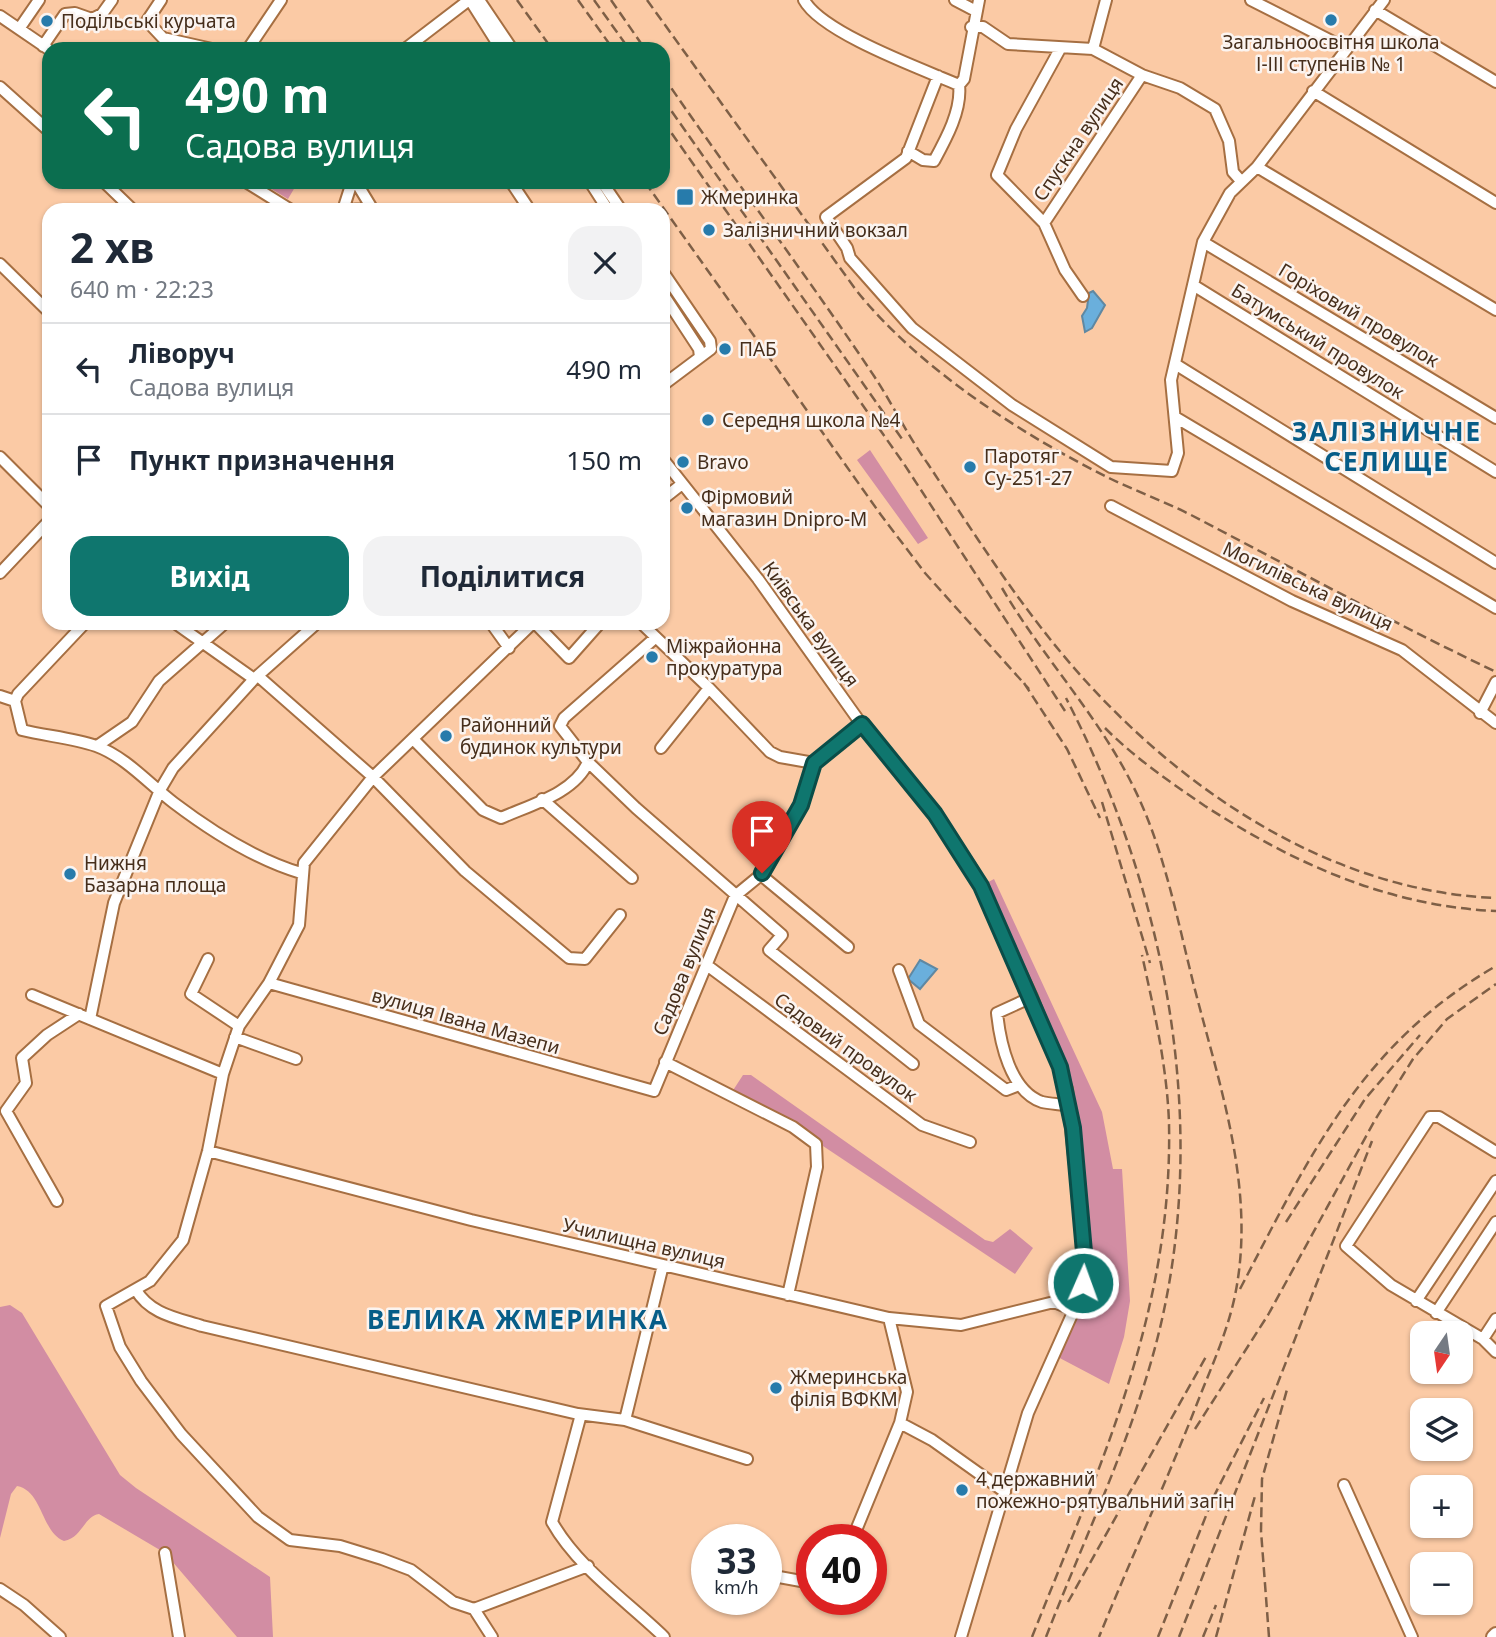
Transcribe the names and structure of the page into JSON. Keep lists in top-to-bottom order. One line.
{"streets":{"street":["Спускна вулиця","Горіховий провулок","Батумський провулок","Могилівська вулиця","Київська вулиця","Садова вулиця","вулиця Івана Мазепи","Садовий провулок","Училищна вулиця"]},"crossings":[["Київська вулиця","Училищна вулиця"],["Садова вулиця","вулиця Івана Мазепи"],["Садова вулиця","Садовий провулок"]],"districts":["ЗАЛІЗНИЧНЕ СЕЛИЩЕ","ВЕЛИКА ЖМЕРИНКА"],"places":{"other":["Загальноосвітня школа І-ІІІ ступенів № 1","Подільські курчата","Залізничний вокзал","ПАБ","Середня школа №4","Bravo","Паротяг Су-251-27","Фірмовий магазин Dnipro-M","Міжрайонна прокуратура","Районний будинок культури","Нижня Базарна площа","Жмеринська філія ВФКМ","4 державний пожежно-рятувальний загін"],"transit":["Жмеринка"]},"north":"bottom","page":{"turn":["490 m","Садова вулиця"],"heading":["2 хв","640 m · 22:23"],"list":[{"name":"Ліворуч","note":"Садова вулиця","value":"490 m"},{"name":"Пункт призначення","value":"150 m"}],"buttons":["Вихід","Поділитися"],"map_buttons":["+","−"],"speed":"33 km/h","limit":"40"}}
